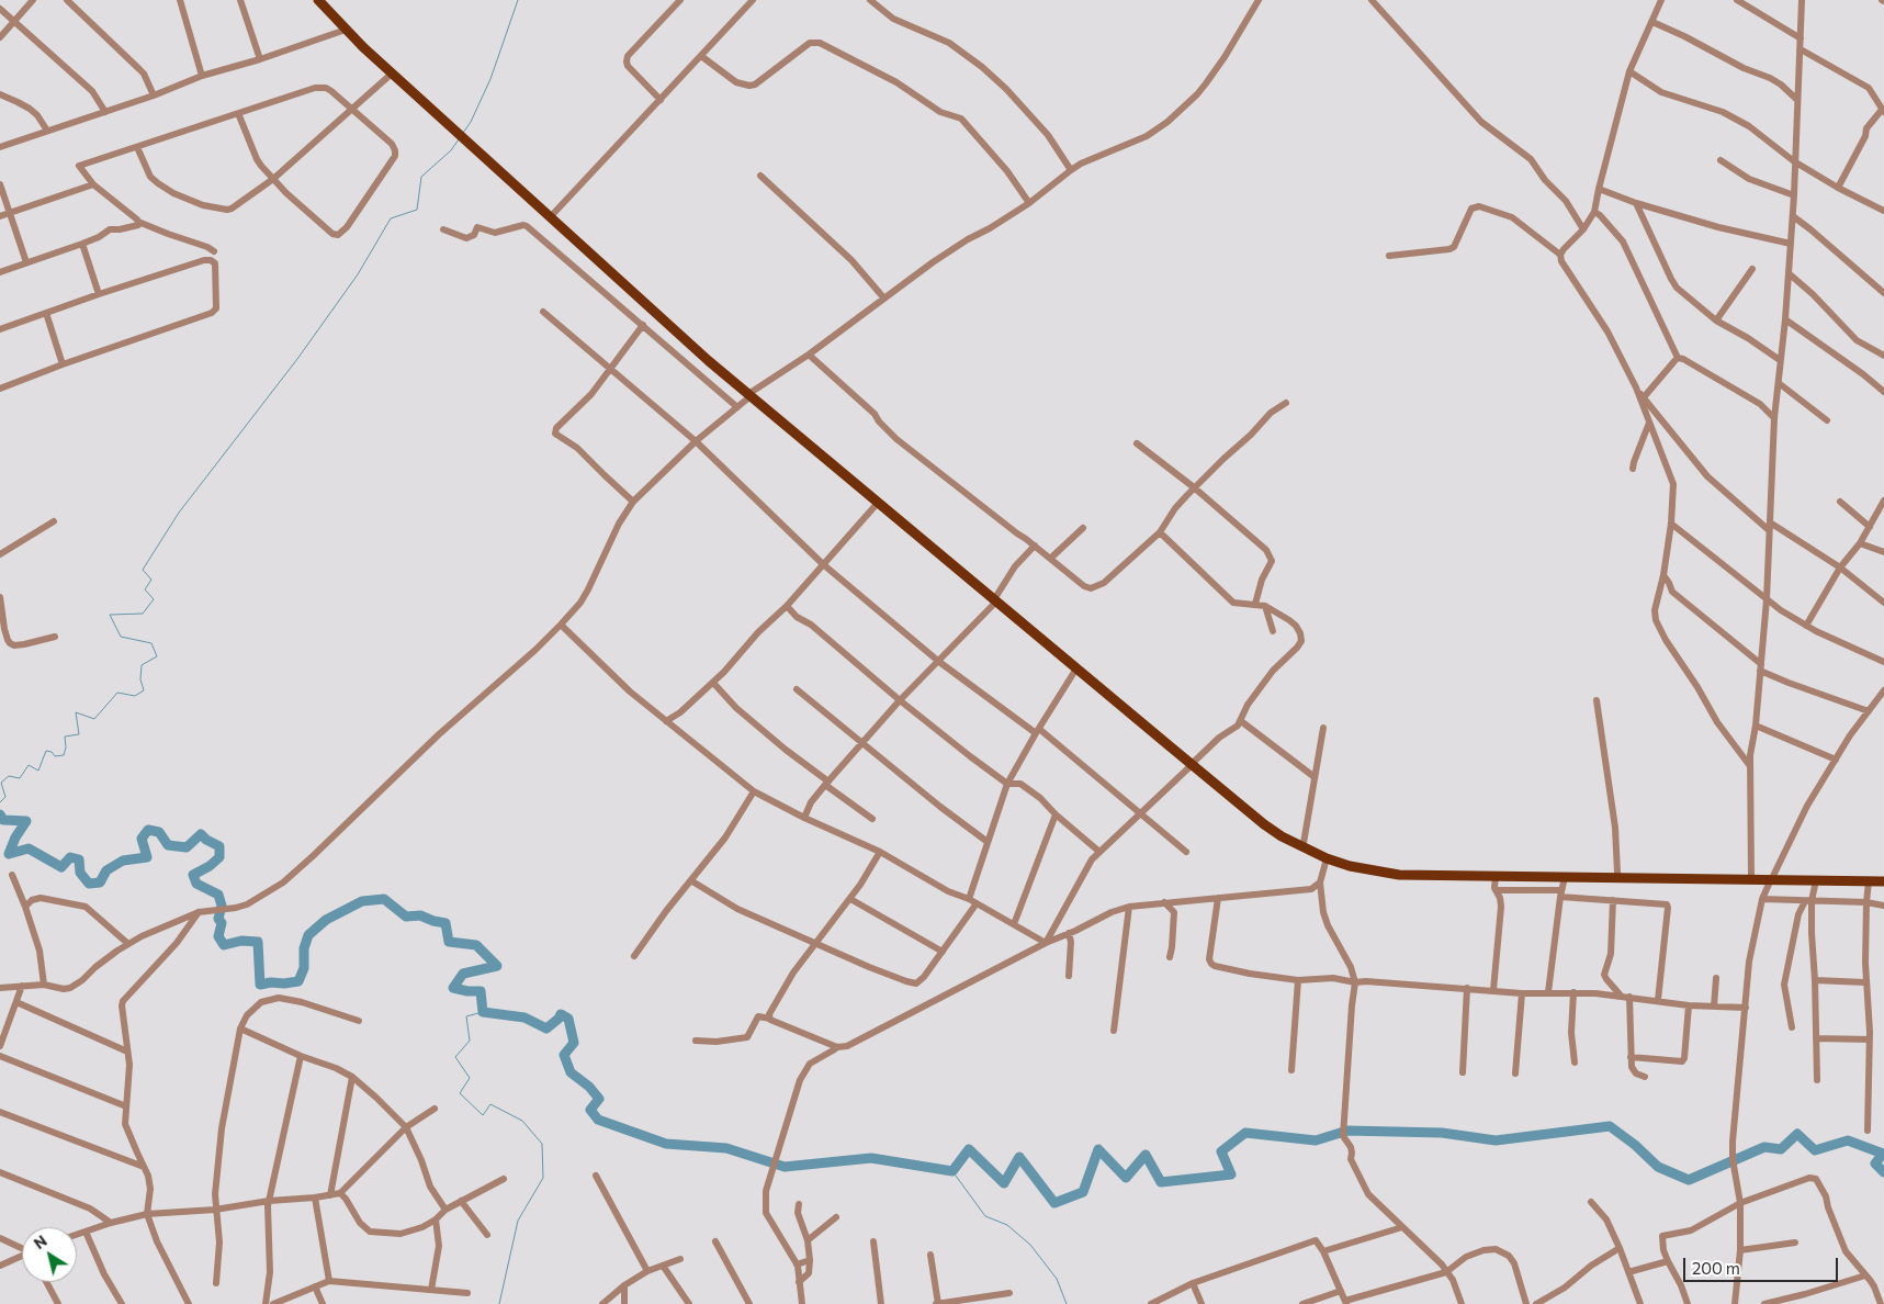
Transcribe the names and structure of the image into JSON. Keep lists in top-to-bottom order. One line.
{"scale_bar":"200 m","north":"top left"}
